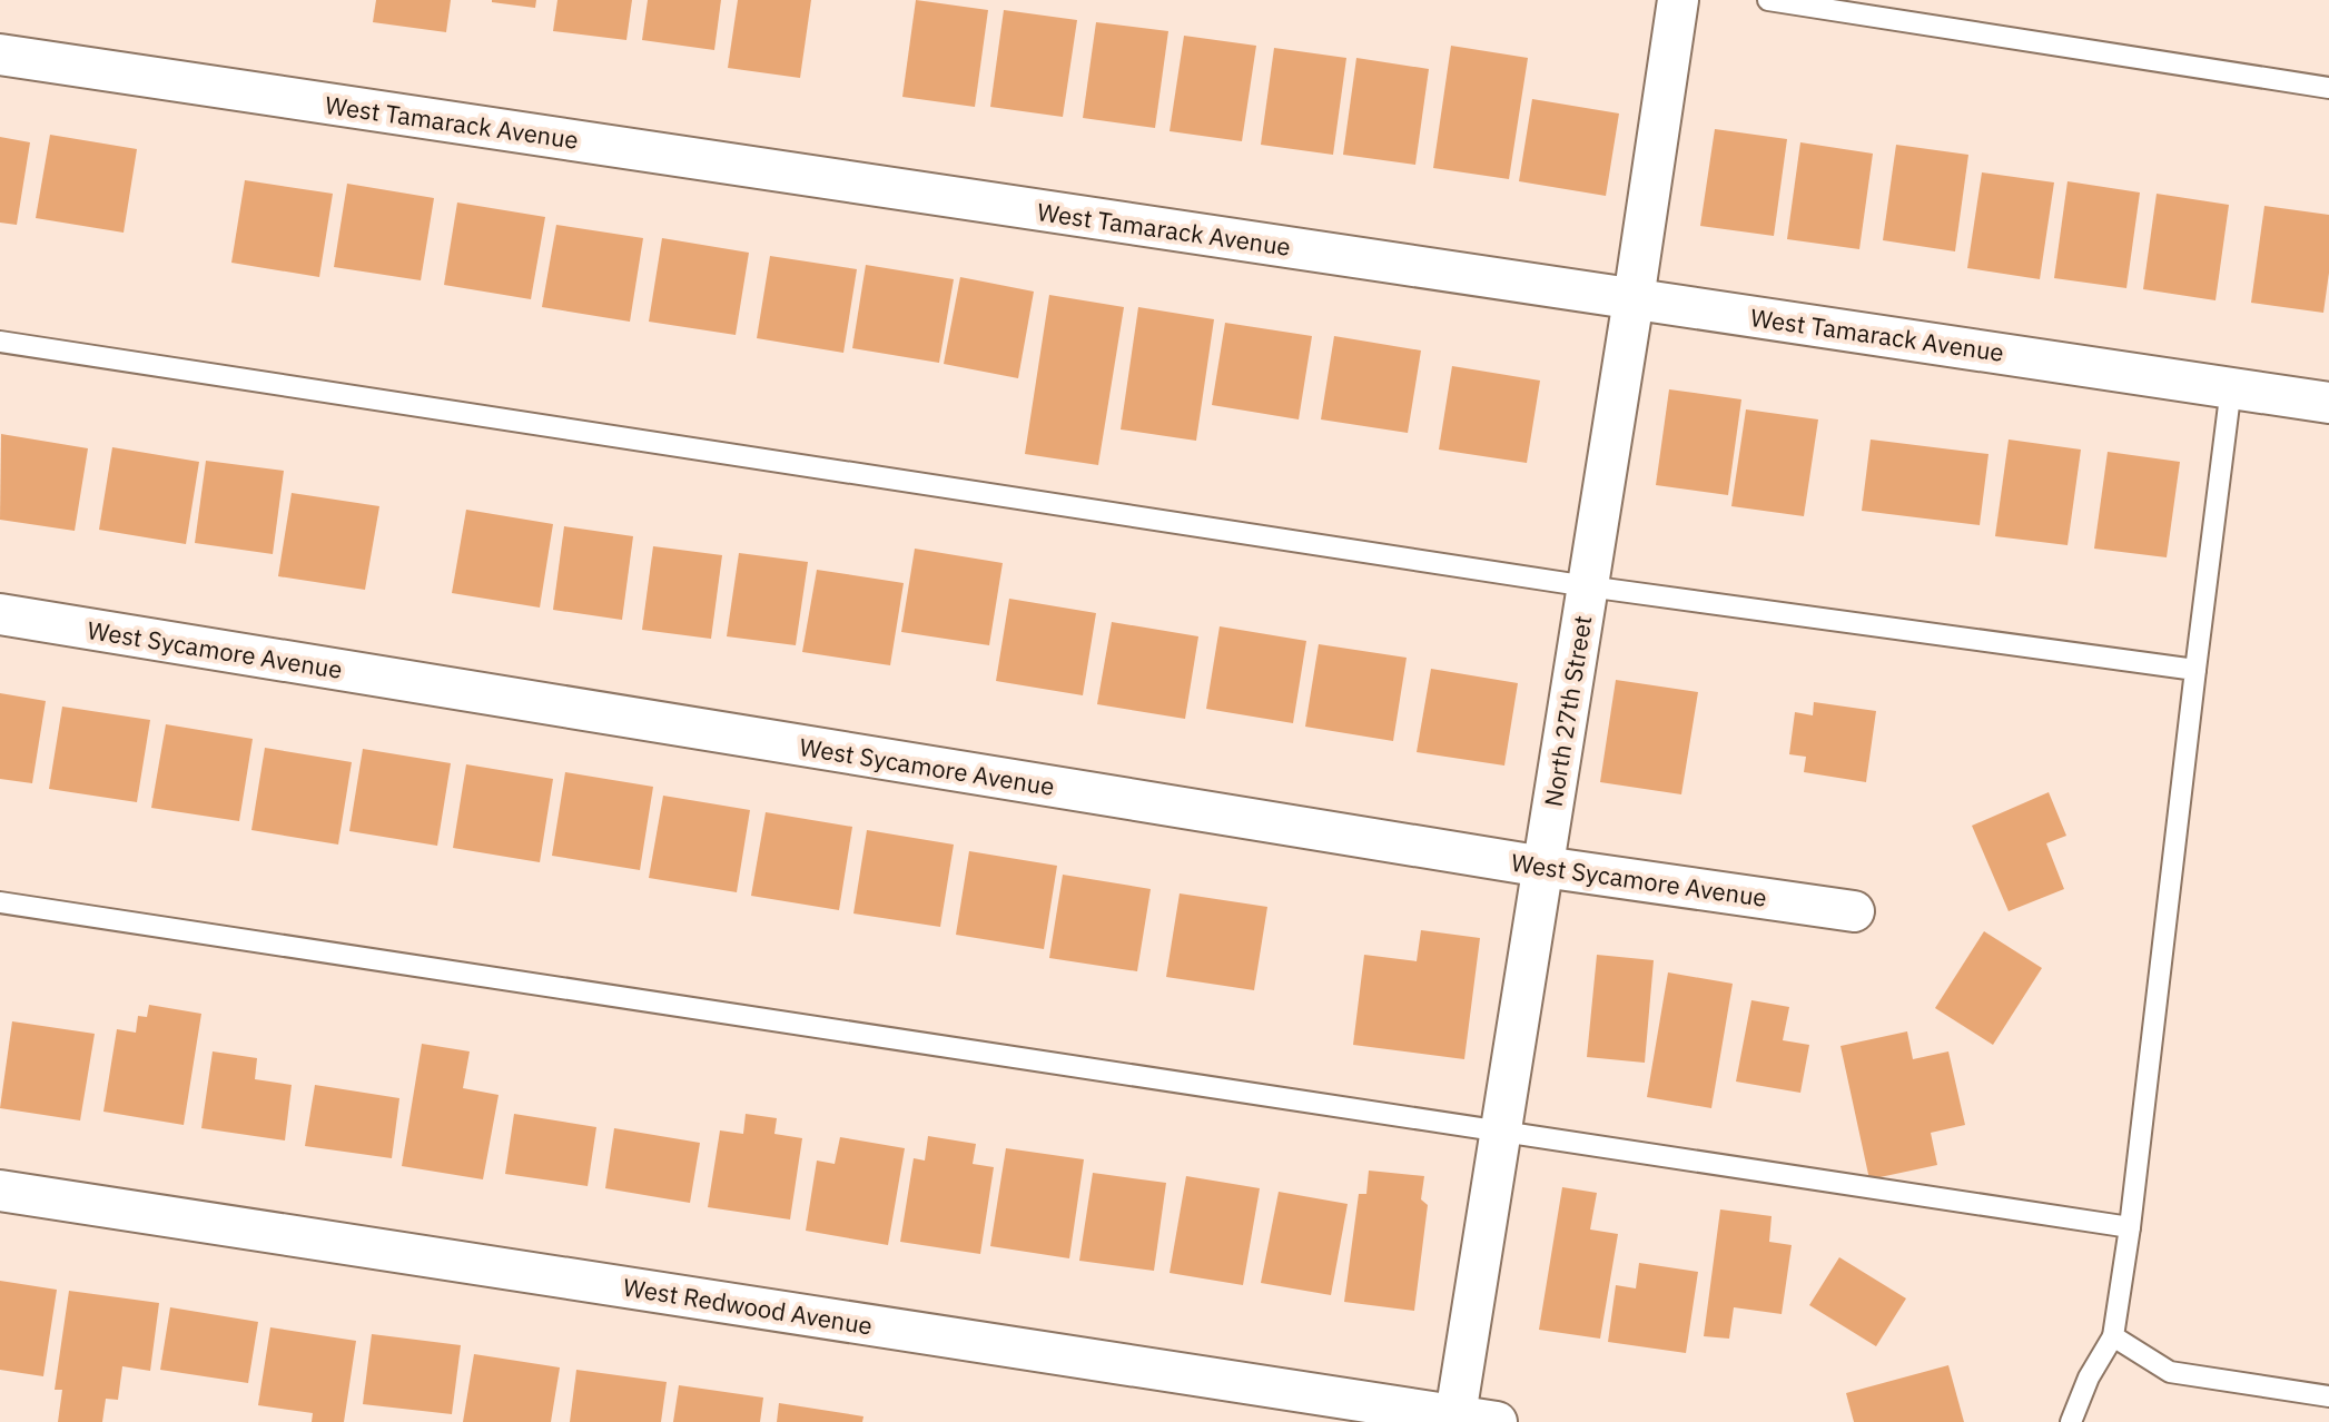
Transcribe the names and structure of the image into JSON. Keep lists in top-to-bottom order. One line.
{"streets":{"street":["West Tamarack Avenue","West Sycamore Avenue","North 27th Street","West Redwood Avenue"]},"crossings":[["West Tamarack Avenue","North 27th Street"],["West Sycamore Avenue","North 27th Street"],["North 27th Street","West Redwood Avenue"]]}
